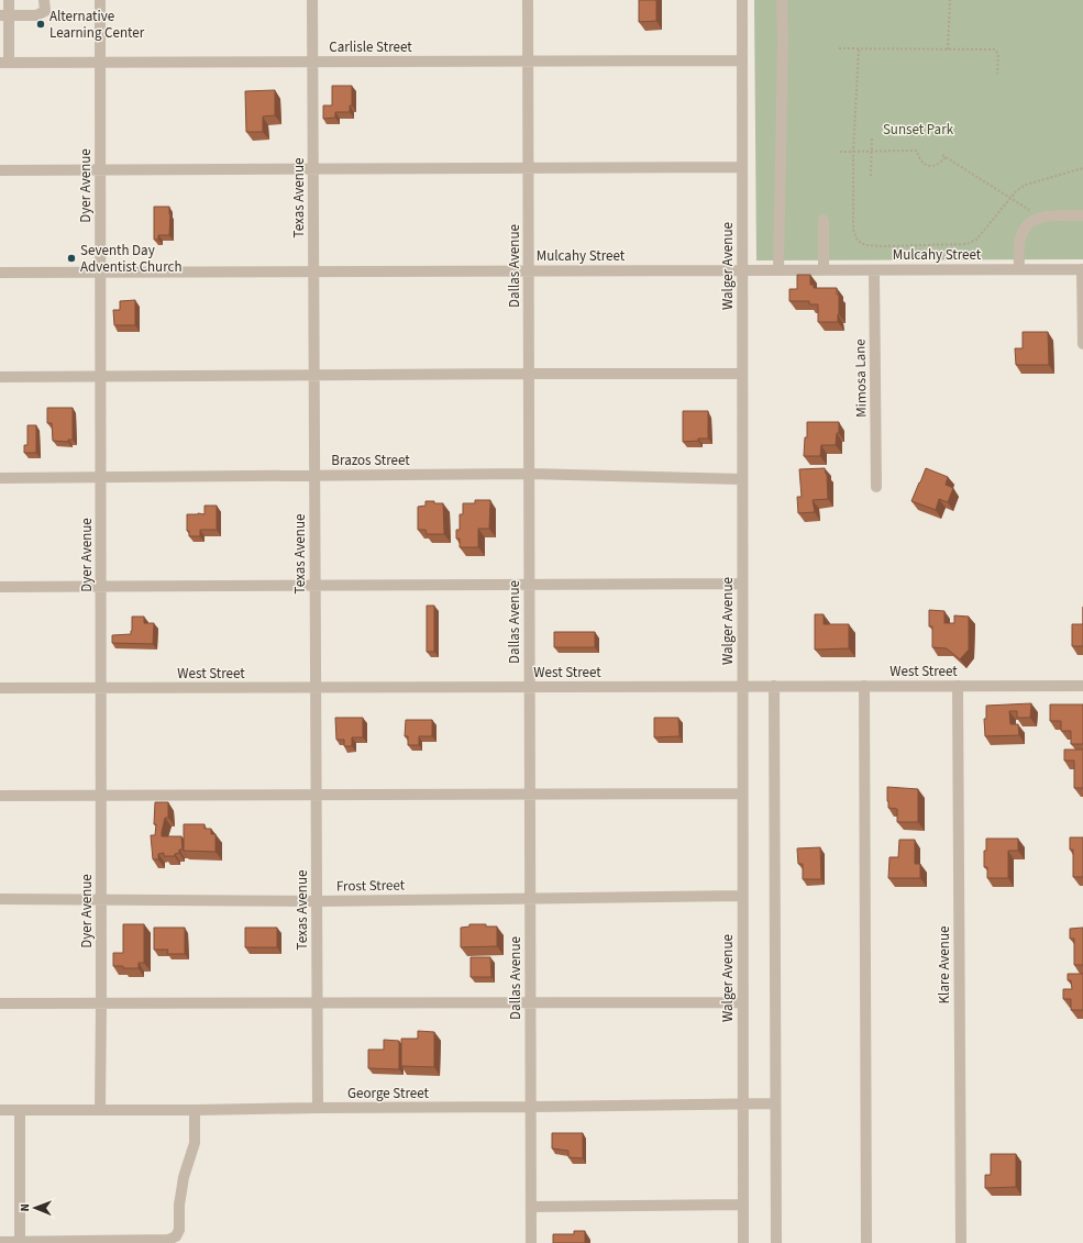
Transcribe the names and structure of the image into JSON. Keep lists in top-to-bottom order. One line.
{"streets":{"street":["Carlisle Street","Dyer Avenue","Texas Avenue","Mulcahy Street","Dallas Avenue","Walger Avenue","Mimosa Lane","Brazos Street","West Street","Frost Street","Klare Avenue","George Street"]},"crossings":[["Carlisle Street","Dyer Avenue"],["Carlisle Street","Texas Avenue"],["Carlisle Street","Dallas Avenue"],["Carlisle Street","Walger Avenue"],["Dyer Avenue","Mulcahy Street"],["Dyer Avenue","Brazos Street"],["Dyer Avenue","West Street"],["Dyer Avenue","Frost Street"],["Dyer Avenue","George Street"],["Texas Avenue","Mulcahy Street"],["Texas Avenue","Brazos Street"],["Texas Avenue","West Street"],["Texas Avenue","Frost Street"],["Texas Avenue","George Street"],["Mulcahy Street","Dallas Avenue"],["Mulcahy Street","Walger Avenue"],["Mulcahy Street","Mimosa Lane"],["Dallas Avenue","Brazos Street"],["Dallas Avenue","West Street"],["Dallas Avenue","Frost Street"],["Dallas Avenue","George Street"],["Walger Avenue","Brazos Street"],["Walger Avenue","West Street"],["Walger Avenue","Frost Street"],["Walger Avenue","George Street"],["West Street","Klare Avenue"]],"parks":["Sunset Park"],"places":["Alternative Learning Center","Seventh Day Adventist Church"],"north":"left"}
